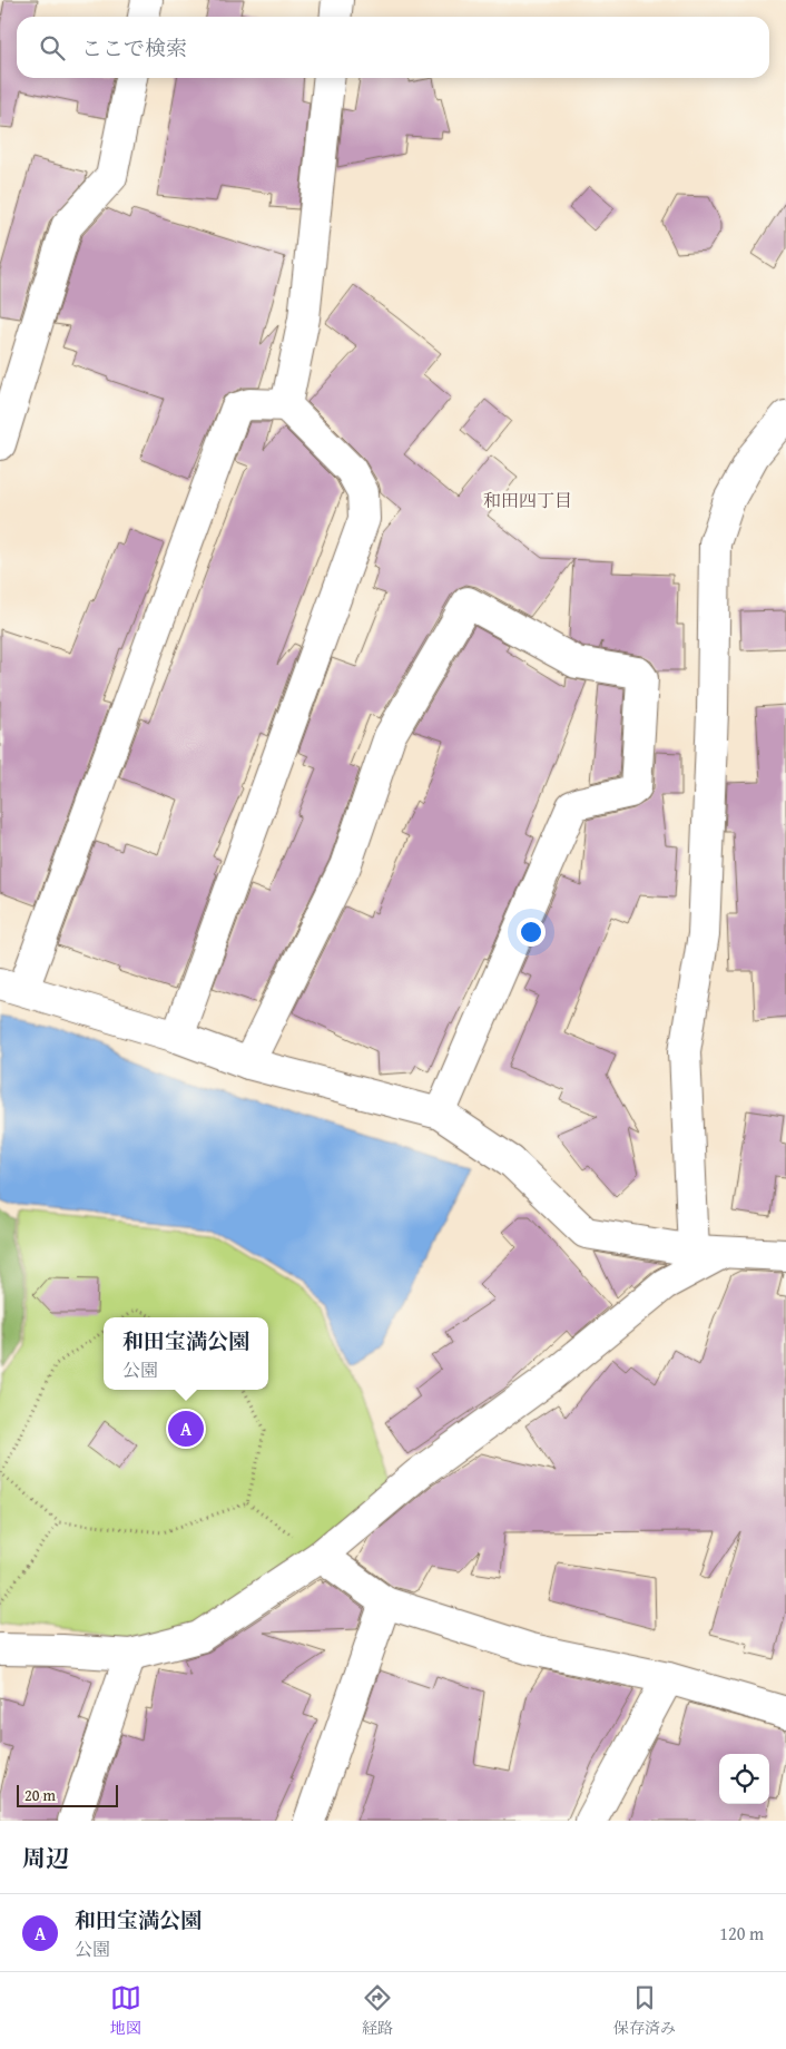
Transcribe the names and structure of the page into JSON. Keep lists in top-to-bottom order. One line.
{"districts":["和田四丁目"],"scale_bar":"20 m","page":{"search":"ここで検索","popup":["和田宝満公園","公園"],"pins":"A","scale":"20 m","heading":"周辺","list":[{"mark":"A","name":"和田宝満公園","note":"公園","value":"120 m"}],"nav":["地図","経路","保存済み"]}}
